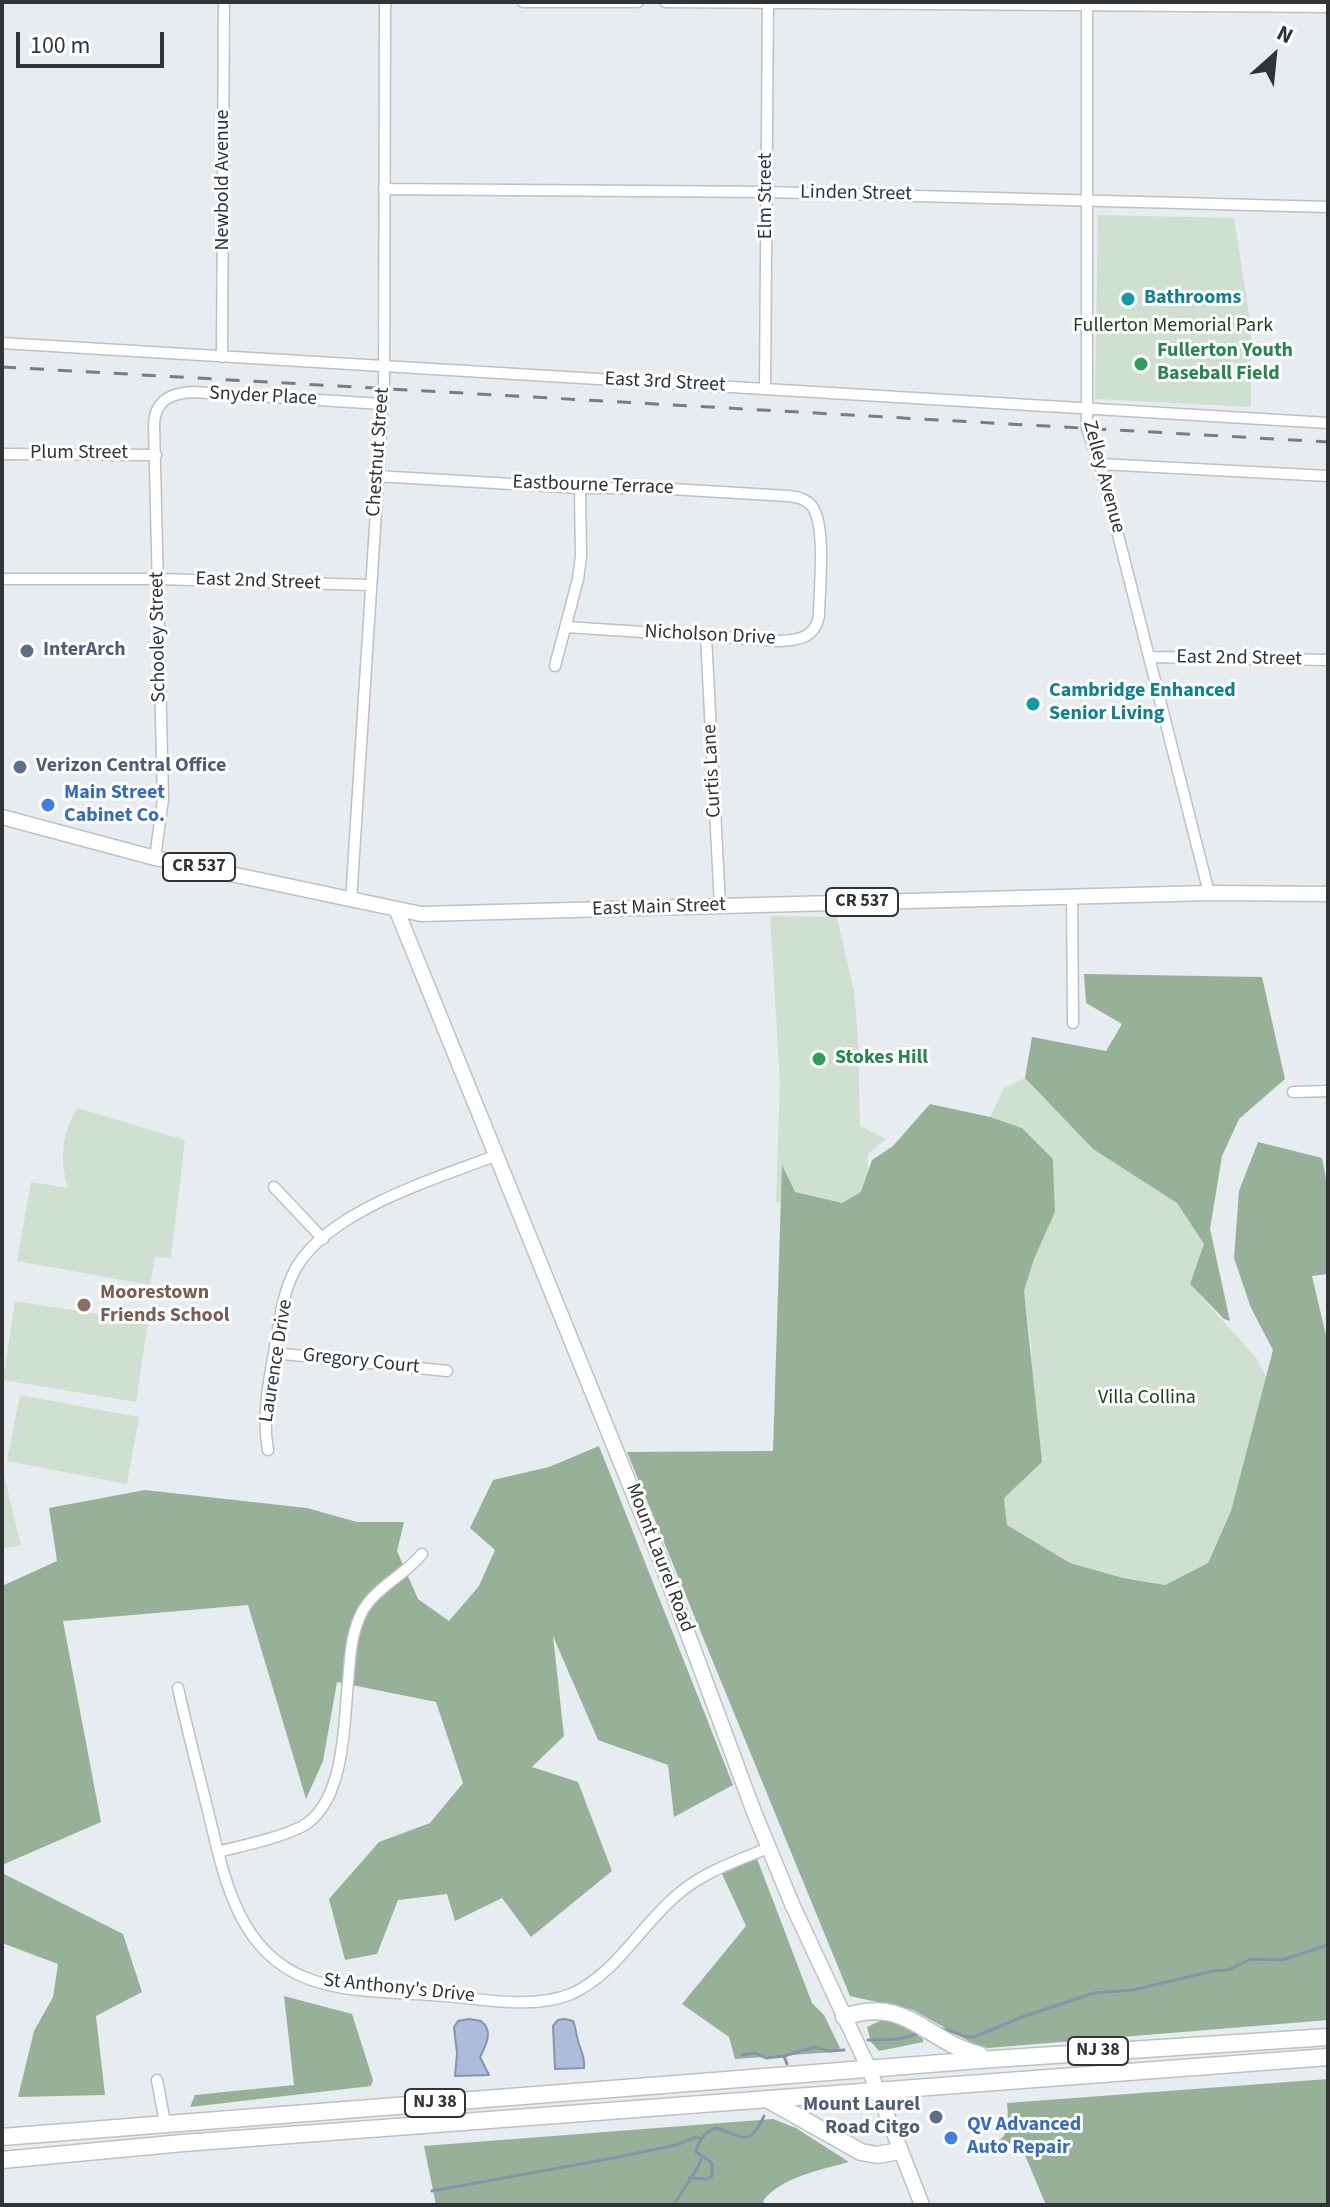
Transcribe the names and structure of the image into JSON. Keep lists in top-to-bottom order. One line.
{"streets":{"highway":["NJ 38"],"main road":["CR 537","East Main Street","Mount Laurel Road"],"street":["Newbold Avenue","Linden Street","Elm Street","East 3rd Street","Snyder Place","Chestnut Street","Plum Street","Zelley Avenue","Eastbourne Terrace","East 2nd Street","Nicholson Drive","Schooley Street","Curtis Lane","Laurence Drive","Gregory Court","St Anthony's Drive"]},"crossings":[["Newbold Avenue","East 3rd Street"],["Linden Street","Elm Street"],["Linden Street","Chestnut Street"],["Linden Street","Zelley Avenue"],["Elm Street","East 3rd Street"],["East 3rd Street","Chestnut Street"],["East 3rd Street","Zelley Avenue"],["Snyder Place","Chestnut Street"],["Snyder Place","Schooley Street"],["Chestnut Street","Eastbourne Terrace"],["Chestnut Street","East 2nd Street"],["Chestnut Street","East Main Street"],["Plum Street","Schooley Street"],["Zelley Avenue","East 2nd Street"],["Zelley Avenue","East Main Street"],["Eastbourne Terrace","Nicholson Drive"],["East 2nd Street","Schooley Street"],["Nicholson Drive","Curtis Lane"],["Schooley Street","East Main Street"],["Curtis Lane","East Main Street"],["East Main Street","Mount Laurel Road"],["Laurence Drive","Gregory Court"],["Laurence Drive","Mount Laurel Road"],["Mount Laurel Road","St Anthony's Drive"],["Mount Laurel Road","NJ 38"]],"parks":["Fullerton Memorial Park","Villa Collina"],"places":["Bathrooms","Fullerton Youth Baseball Field","InterArch","Cambridge Enhanced Senior Living","Verizon Central Office","Main Street Cabinet Co.","Stokes Hill","Moorestown Friends School","Mount Laurel Road Citgo","QV Advanced Auto Repair"],"scale_bar":"100 m","north":"top right"}
